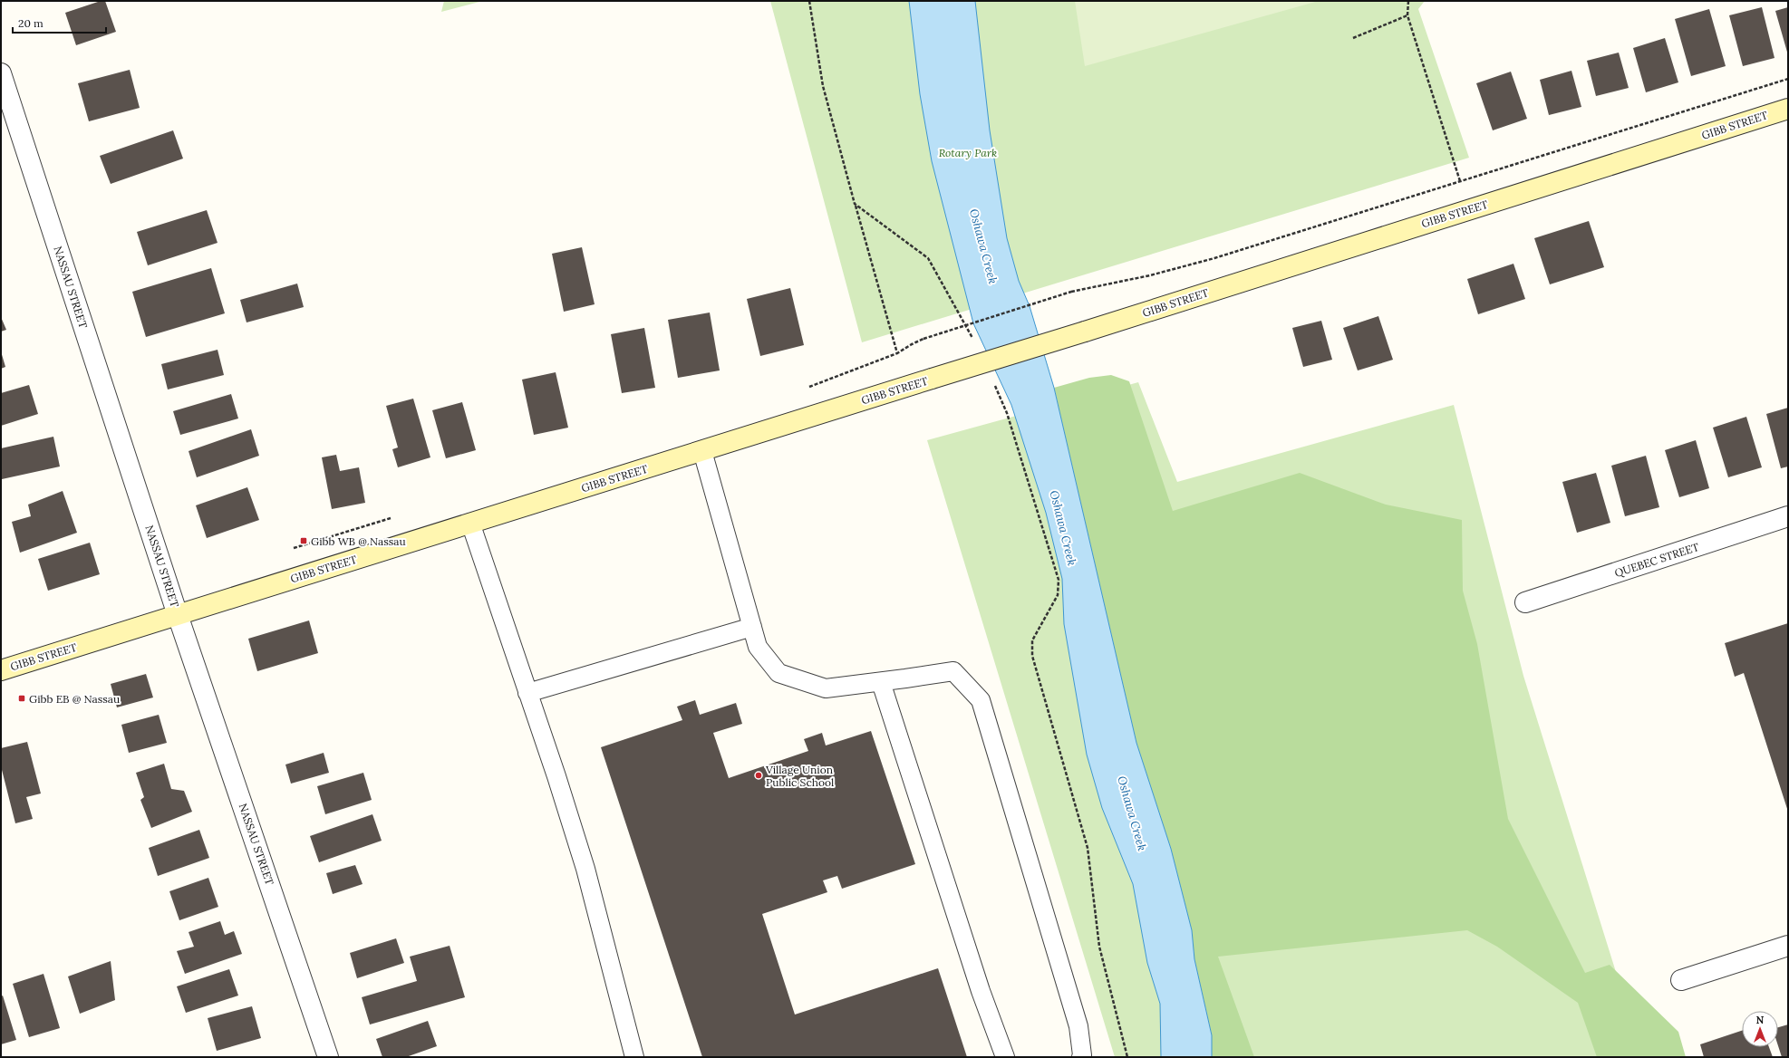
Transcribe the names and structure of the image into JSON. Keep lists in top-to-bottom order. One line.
{"streets":{"main road":["GIBB STREET"],"street":["NASSAU STREET","QUEBEC STREET"]},"crossings":[["GIBB STREET","NASSAU STREET"]],"water":["Oshawa Creek"],"parks":["Rotary Park"],"places":{"transit":["Gibb WB @ Nassau","Gibb EB @ Nassau"],"other":["Village Union Public School"]},"scale_bar":"20 m","north":"top"}
